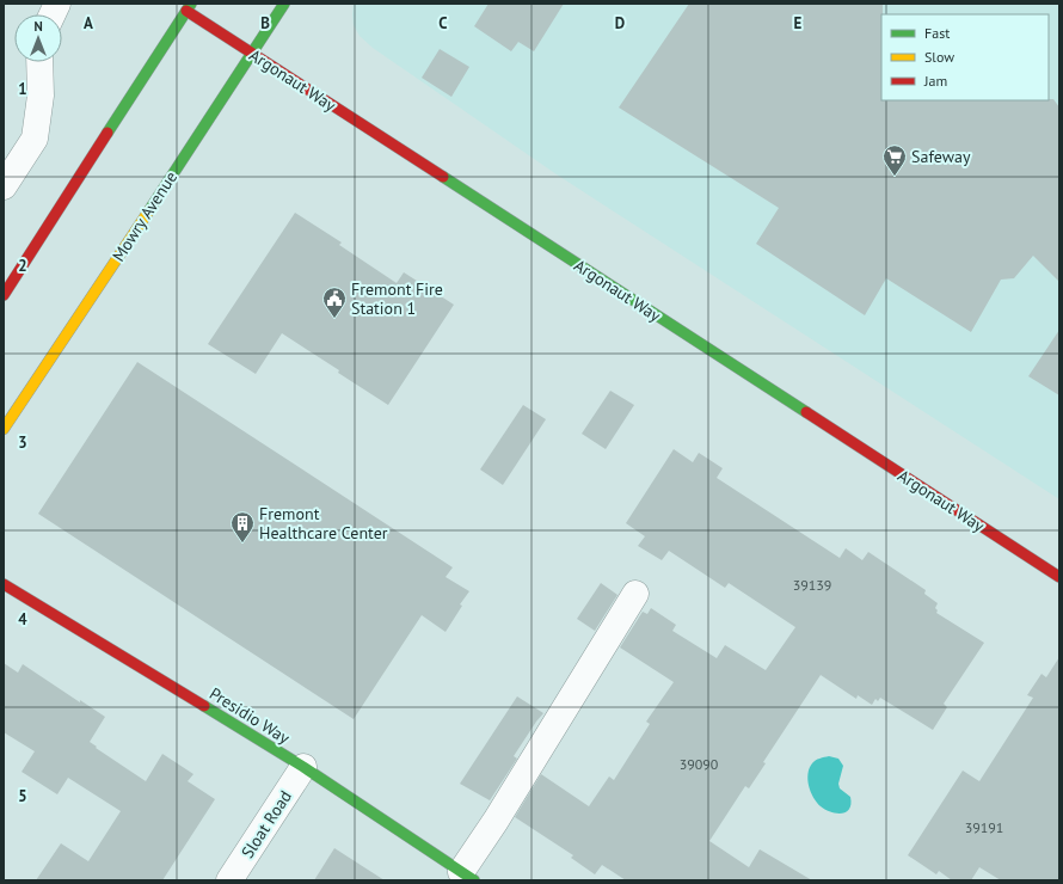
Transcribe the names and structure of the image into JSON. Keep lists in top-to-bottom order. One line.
{"streets":{"street":["Argonaut Way","Mowry Avenue","Presidio Way","Sloat Road"]},"crossings":[["Argonaut Way","Mowry Avenue"],["Presidio Way","Sloat Road"]],"places":{"supermarket":["Safeway"],"public building":["Fremont Fire Station 1"],"building":["Fremont Healthcare Center"]},"house_numbers":["39139","39090","39191"],"legend":["Fast","Slow","Jam"],"north":"top","grid":{"columns":["A","B","C","D","E"],"rows":["1","2","3","4","5"]}}
